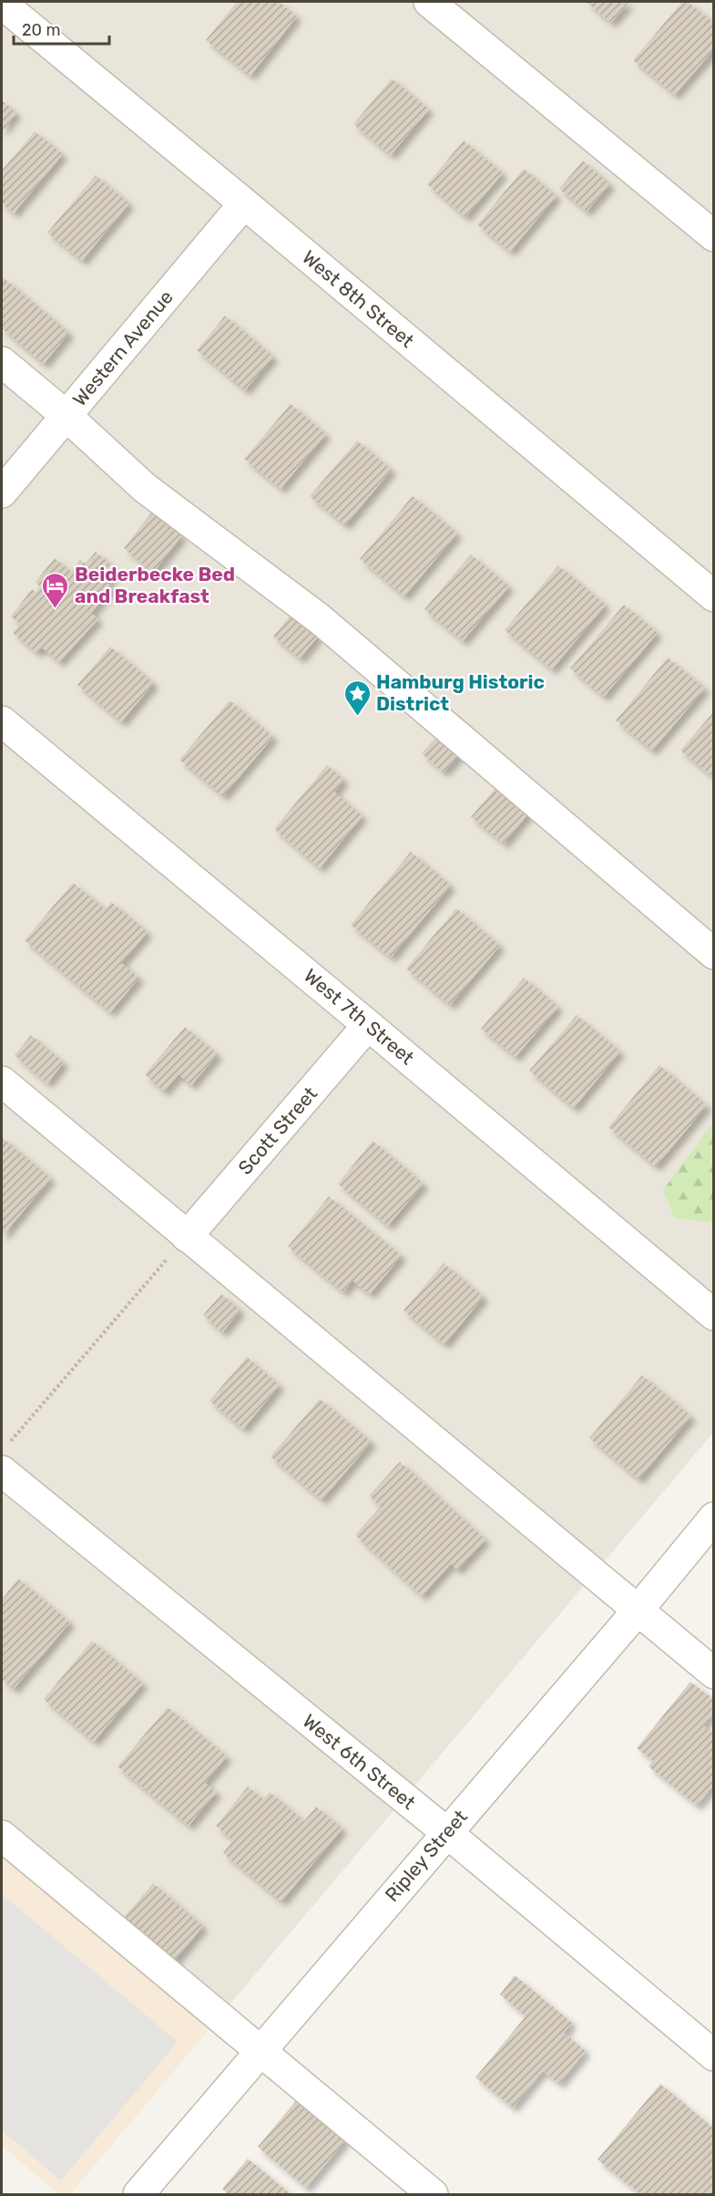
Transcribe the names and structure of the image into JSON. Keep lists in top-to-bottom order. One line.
{"streets":{"street":["West 8th Street","Western Avenue","West 7th Street","Scott Street","West 6th Street","Ripley Street"]},"crossings":[["West 8th Street","Western Avenue"],["West 7th Street","Scott Street"],["West 6th Street","Ripley Street"]],"places":{"hotel":["Beiderbecke Bed and Breakfast"],"place":["Hamburg Historic District"]},"scale_bar":"20 m"}
